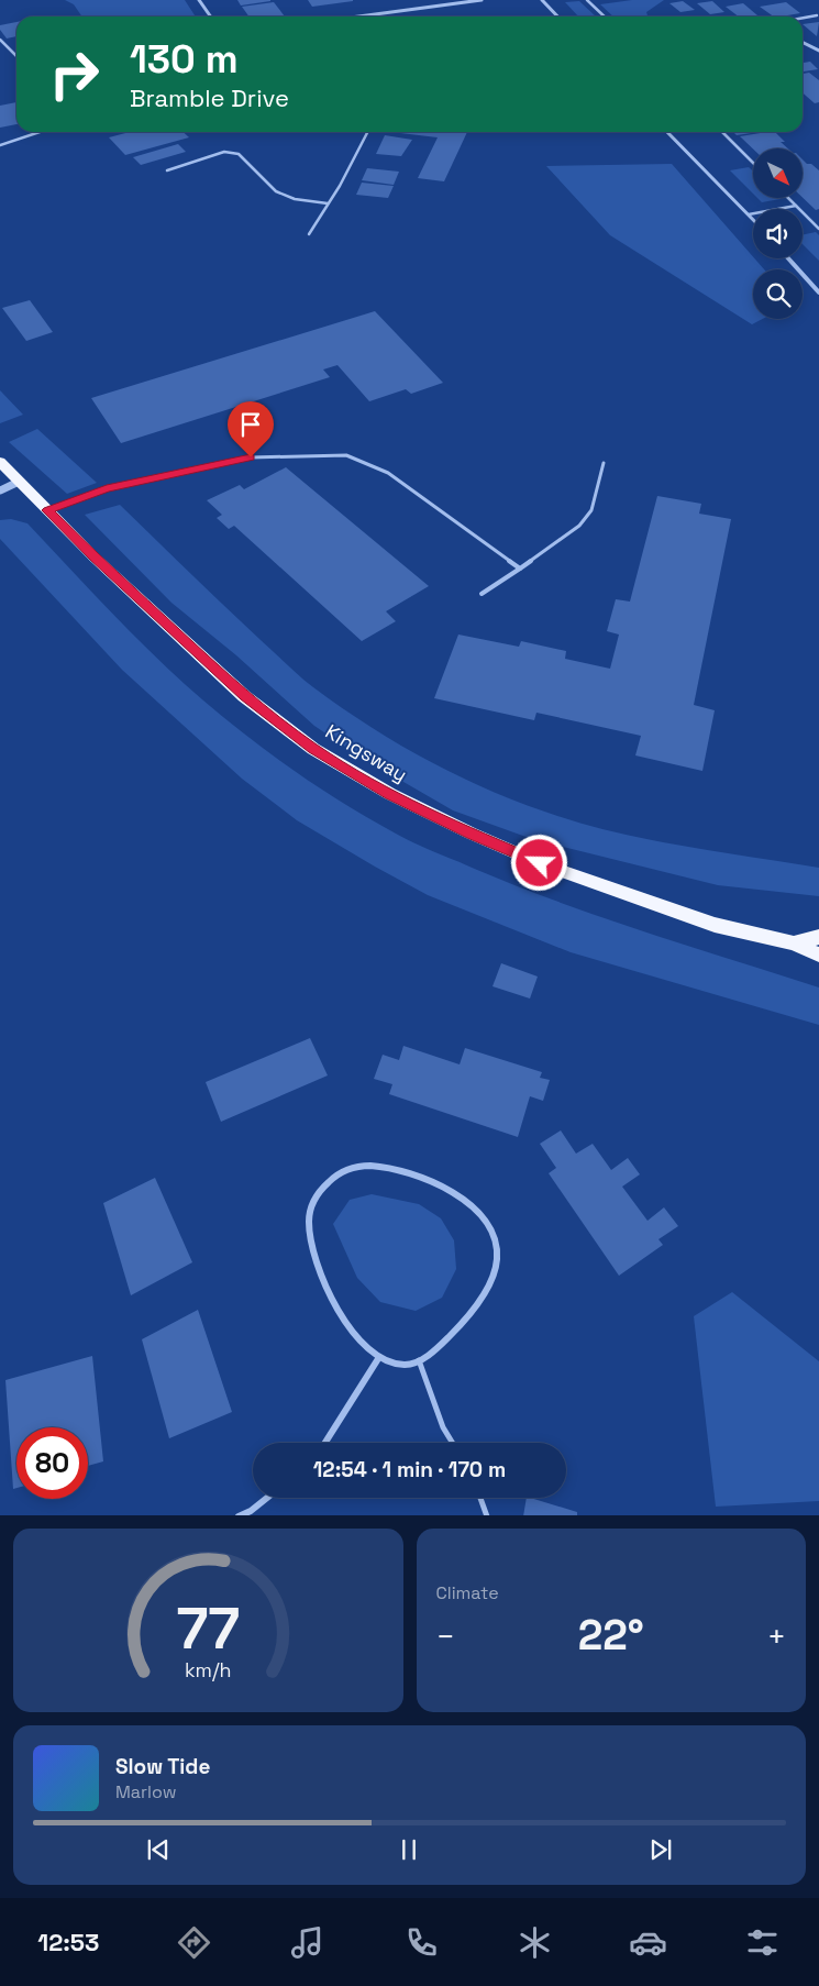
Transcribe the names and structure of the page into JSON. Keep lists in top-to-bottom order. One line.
{"streets":{"highway":["Kingsway"]},"north":"bottom right","page":{"turn":["130 m","Bramble Drive"],"limit":"80","trip":"12:54 · 1 min · 170 m","tile":"Climate","heat":["−","22°","+"],"song":["Slow Tide","Marlow"],"tabs":"12:53","gauge":["77","km/h"]}}
